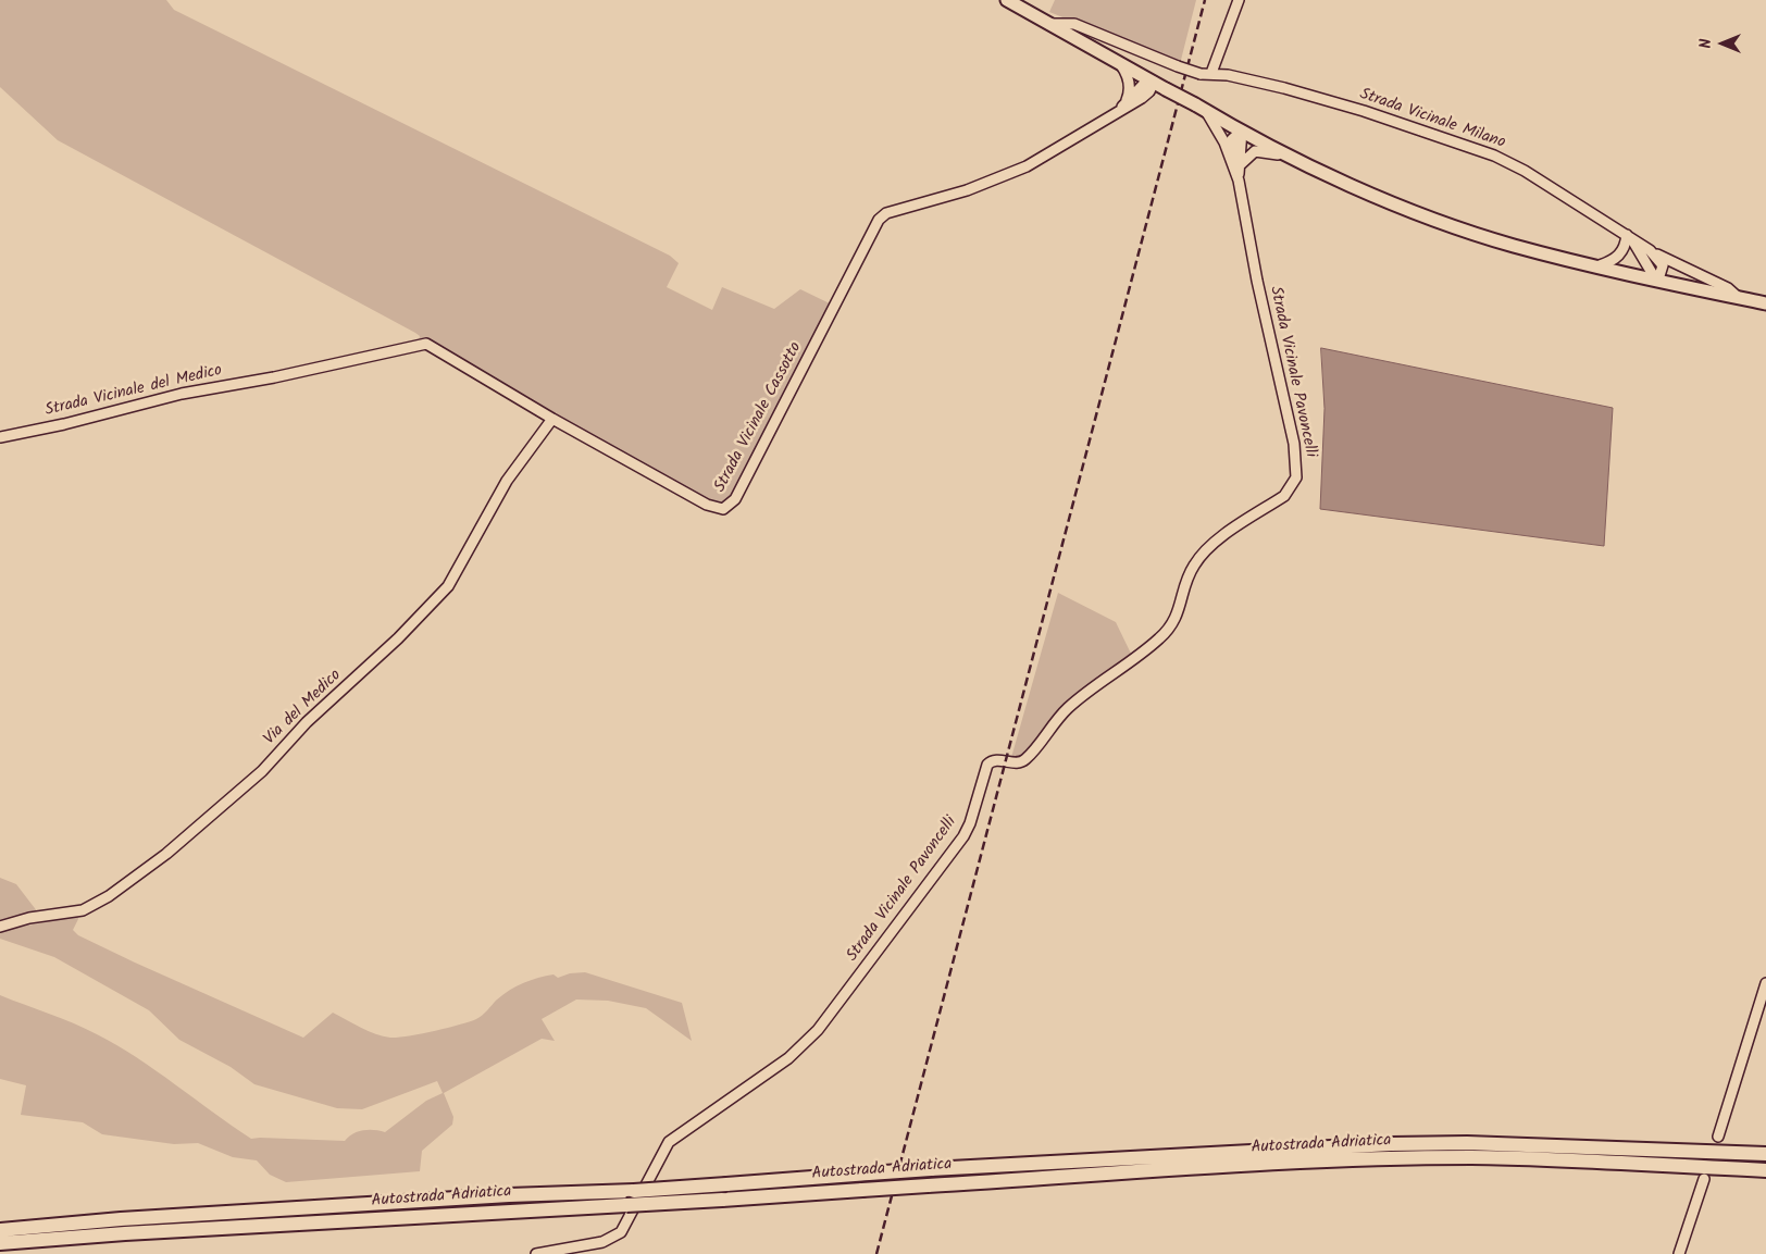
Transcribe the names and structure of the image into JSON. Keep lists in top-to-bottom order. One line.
{"streets":{"highway":["Autostrada Adriatica"],"street":["Strada Vicinale Milano","Strada Vicinale Pavoncelli","Strada Vicinale del Medico","Strada Vicinale Cassotto","Via del Medico"]},"crossings":[["Strada Vicinale del Medico","Strada Vicinale Cassotto"],["Strada Vicinale Cassotto","Via del Medico"]],"north":"left"}
